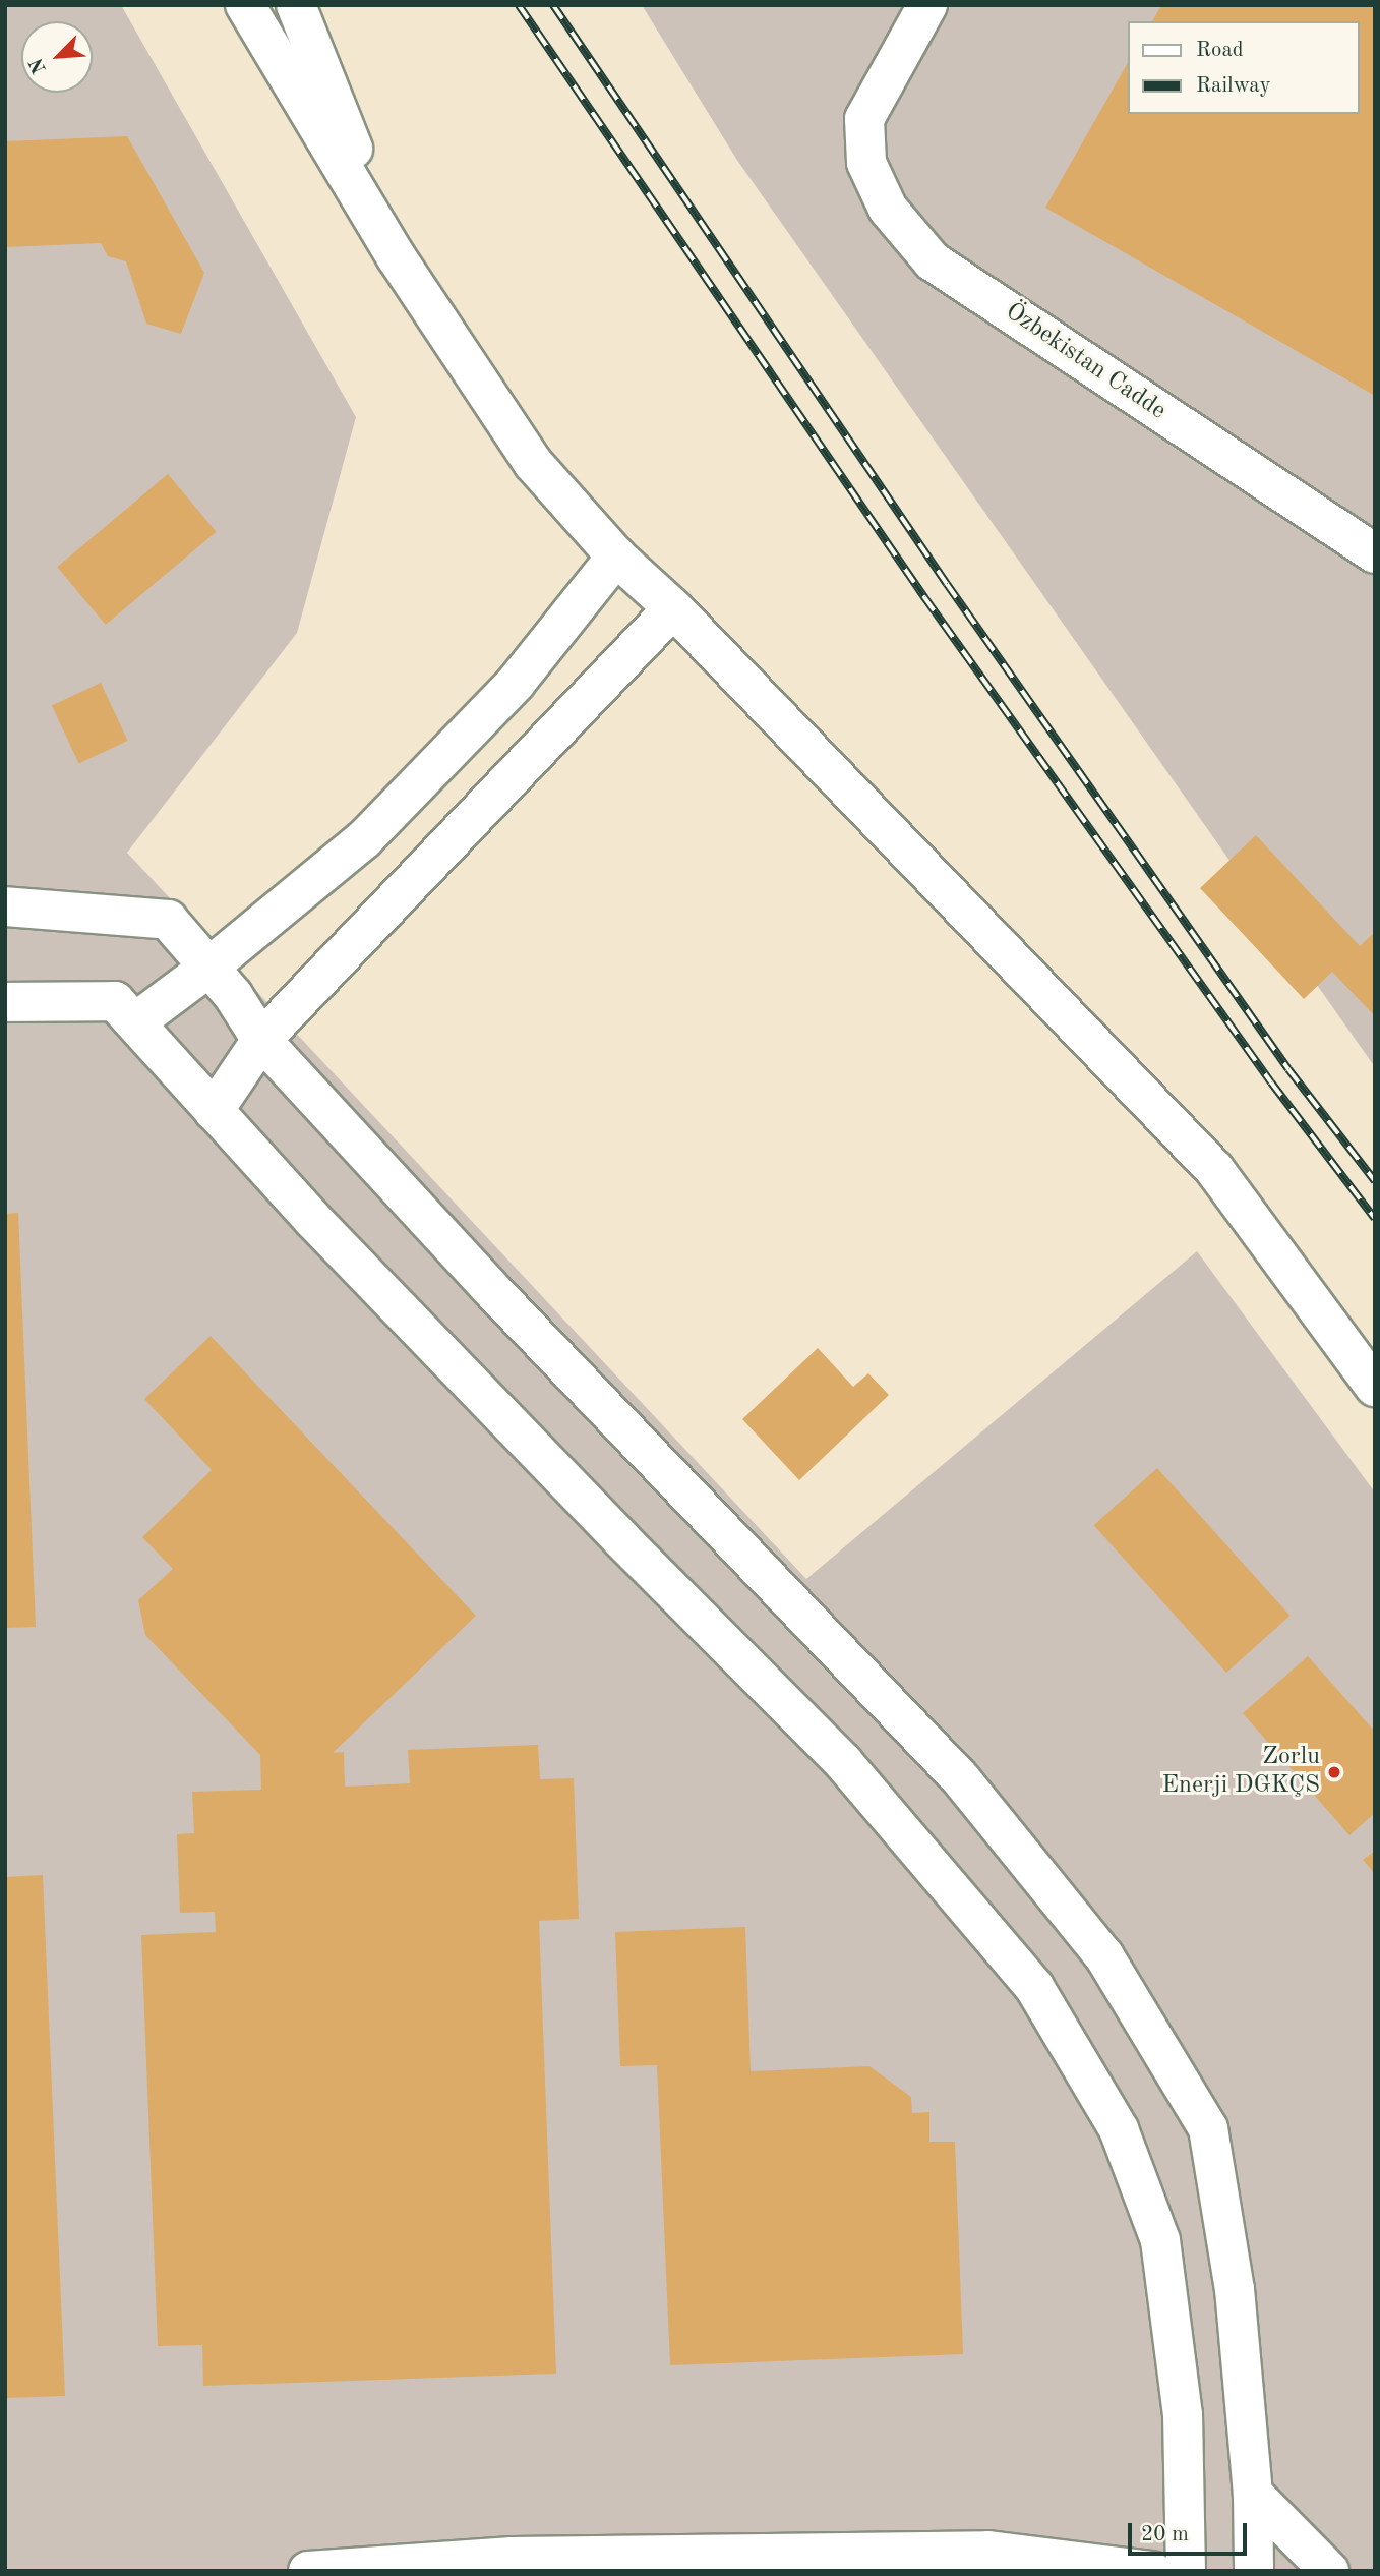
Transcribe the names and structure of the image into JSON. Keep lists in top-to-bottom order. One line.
{"streets":{"street":["Özbekistan Cadde"]},"places":["Zorlu Enerji DGKÇS"],"legend":["Road","Railway"],"scale_bar":"20 m","north":"bottom left"}
